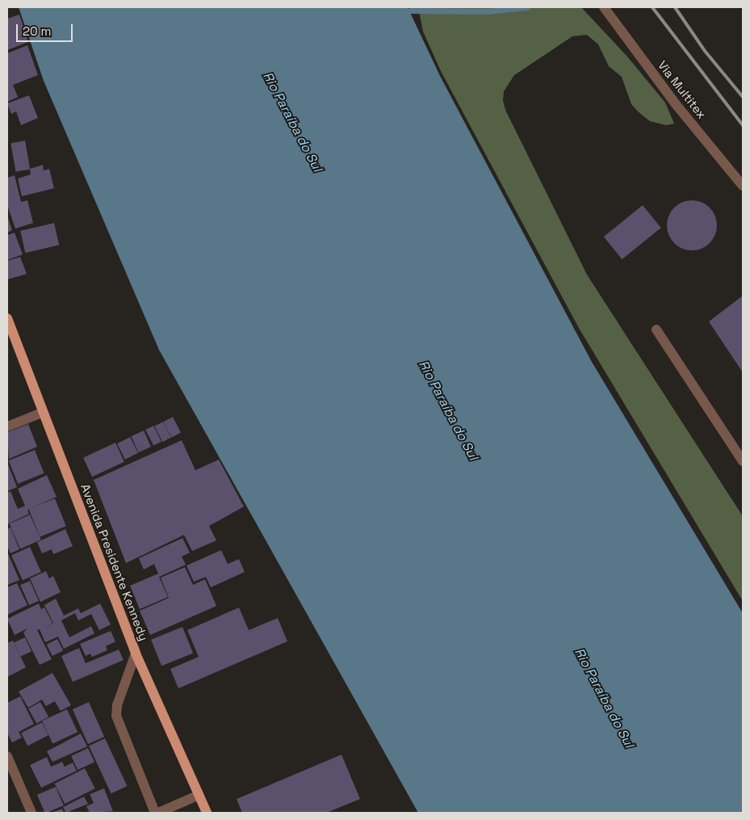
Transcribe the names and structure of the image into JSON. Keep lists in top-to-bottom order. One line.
{"streets":{"main road":["Avenida Presidente Kennedy"],"street":["Via Multitex"]},"water":["Rio Paraíba do Sul"],"scale_bar":"20 m"}
